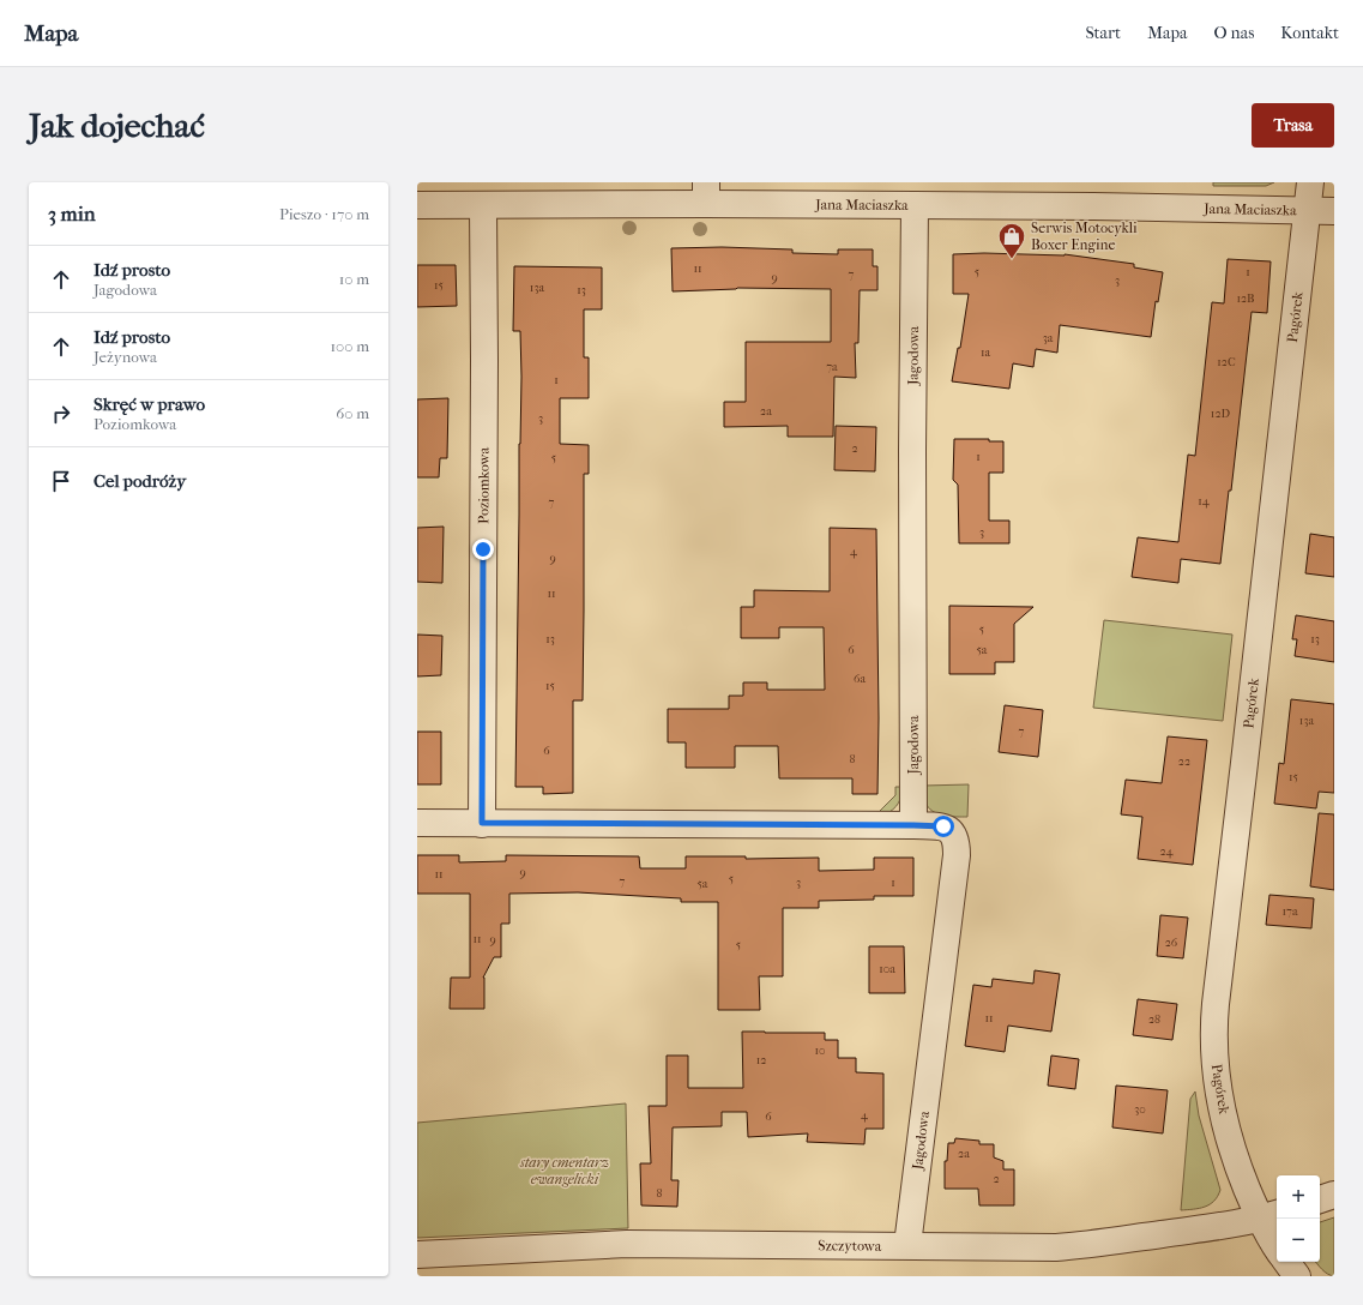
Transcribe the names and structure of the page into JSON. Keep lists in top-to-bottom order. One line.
{"streets":{"street":["Jana Maciaszka","Pagórek","Jagodowa","Poziomkowa","Szczytowa"]},"crossings":[["Jana Maciaszka","Pagórek"],["Jana Maciaszka","Jagodowa"],["Jana Maciaszka","Poziomkowa"],["Pagórek","Szczytowa"],["Jagodowa","Szczytowa"]],"parks":["stary cmentarz ewangelicki"],"places":{"shop":["Serwis Motocykli Boxer Engine"]},"house_numbers":["11","5","1","7","9","3","15","13a","13","12B","3a","1a","12C","7a","1","2a","12D","3","2","1","5","14","7","3","4","9","11","5","13","13","6","5a","6a","15","13a","7","6","8","22","15","24","9","11","5","7","3","1","5a","17a","11","9","26","5","10a","11","28","10","12","30","4","6","2a","2","8"],"page":{"header":"Mapa","nav":["Start","Mapa","O nas","Kontakt"],"buttons":"Trasa","title":"Jak dojechać","heading":["3 min","Pieszo · 170 m"],"list":[["Idź prosto","Jagodowa","10 m"],["Idź prosto","Jeżynowa","100 m"],["Skręć w prawo","Poziomkowa","60 m"],"Cel podróży"],"map_buttons":["+","−"]}}
